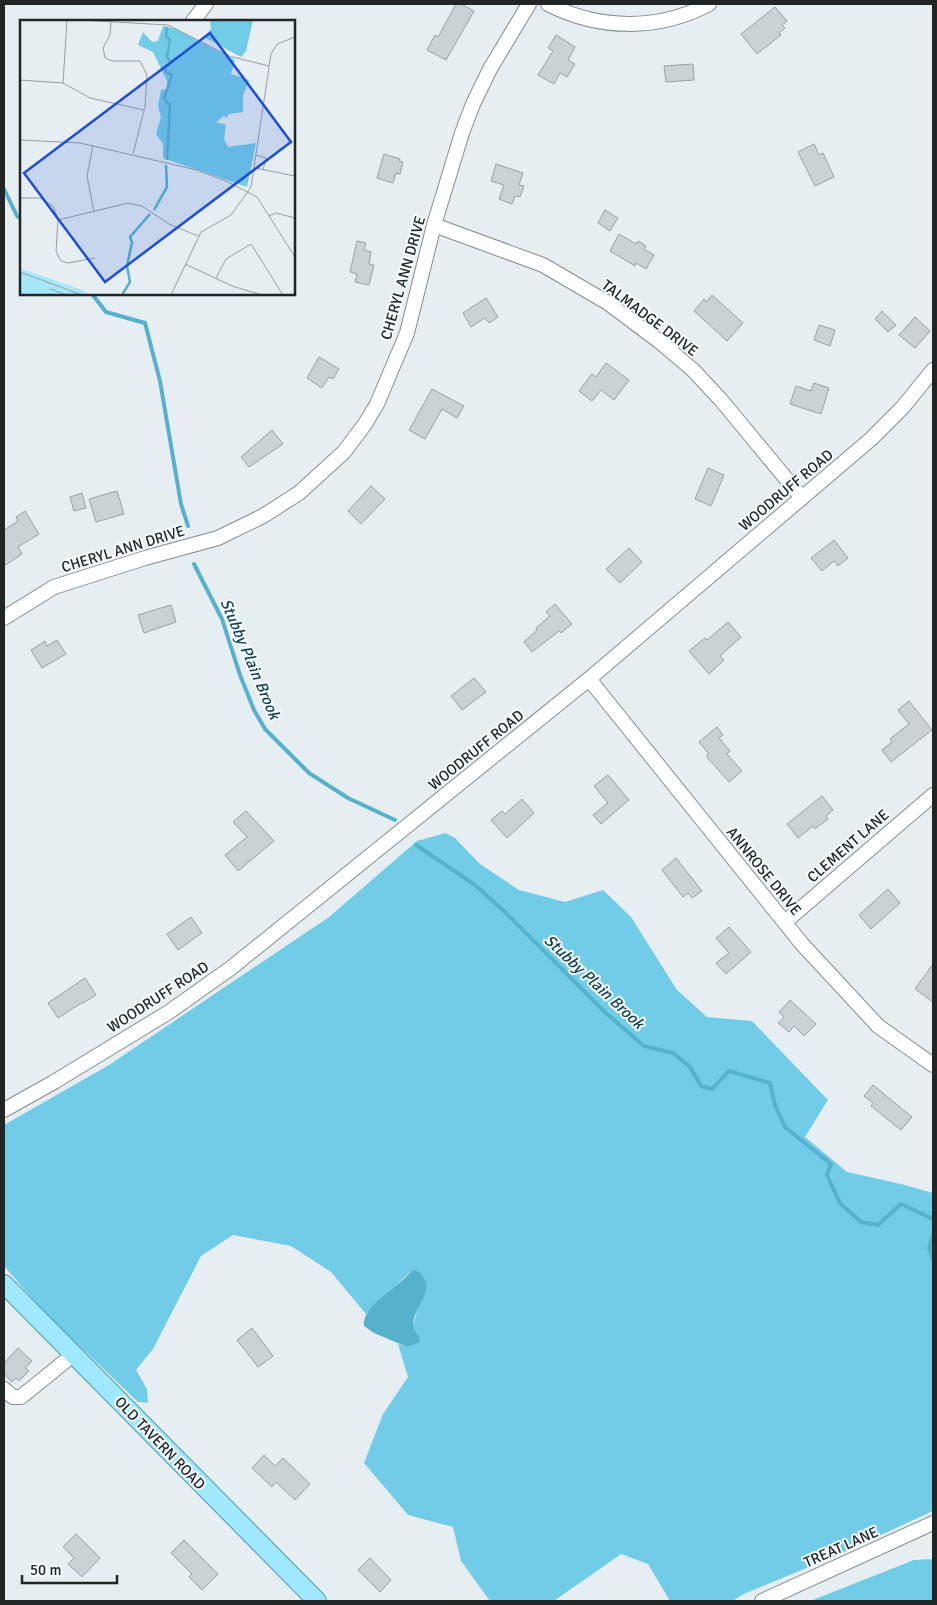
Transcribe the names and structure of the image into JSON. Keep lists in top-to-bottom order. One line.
{"streets":{"main road":["OLD TAVERN ROAD"],"street":["CHERYL ANN DRIVE","TALMADGE DRIVE","WOODRUFF ROAD","CLEMENT LANE","ANNROSE DRIVE","TREAT LANE"]},"crossings":[["CHERYL ANN DRIVE","TALMADGE DRIVE"],["TALMADGE DRIVE","WOODRUFF ROAD"],["WOODRUFF ROAD","ANNROSE DRIVE"],["CLEMENT LANE","ANNROSE DRIVE"]],"water":["Stubby Plain Brook"],"scale_bar":"50 m"}
